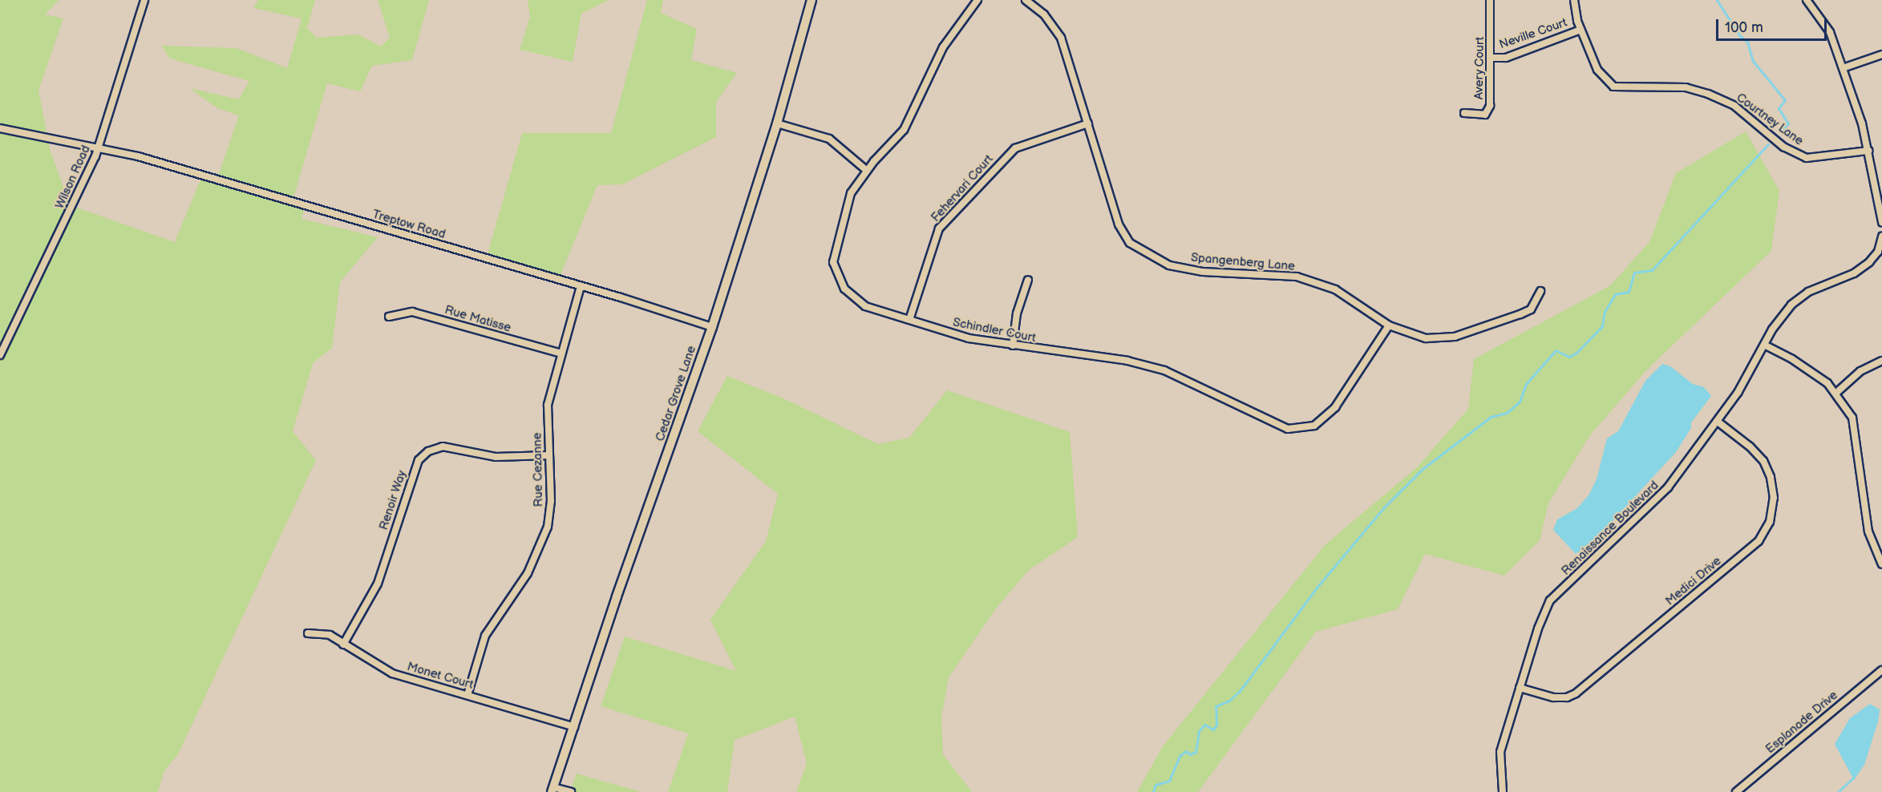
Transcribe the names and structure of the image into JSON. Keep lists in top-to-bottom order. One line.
{"streets":{"main road":["Cedar Grove Lane"],"street":["Neville Court","Avery Court","Courtney Lane","Wilson Road","Fehervari Court","Treptow Road","Spangenberg Lane","Rue Matisse","Schindler Court","Rue Cezanne","Renoir Way","Renaissance Boulevard","Medici Drive","Monet Court","Esplanade Drive"]},"crossings":[["Neville Court","Avery Court"],["Neville Court","Courtney Lane"],["Wilson Road","Treptow Road"],["Fehervari Court","Spangenberg Lane"],["Fehervari Court","Schindler Court"],["Treptow Road","Cedar Grove Lane"],["Treptow Road","Rue Cezanne"],["Spangenberg Lane","Schindler Court"],["Rue Matisse","Rue Cezanne"],["Cedar Grove Lane","Monet Court"],["Rue Cezanne","Renoir Way"],["Rue Cezanne","Monet Court"],["Renoir Way","Monet Court"],["Renaissance Boulevard","Medici Drive"]],"scale_bar":"100 m"}
